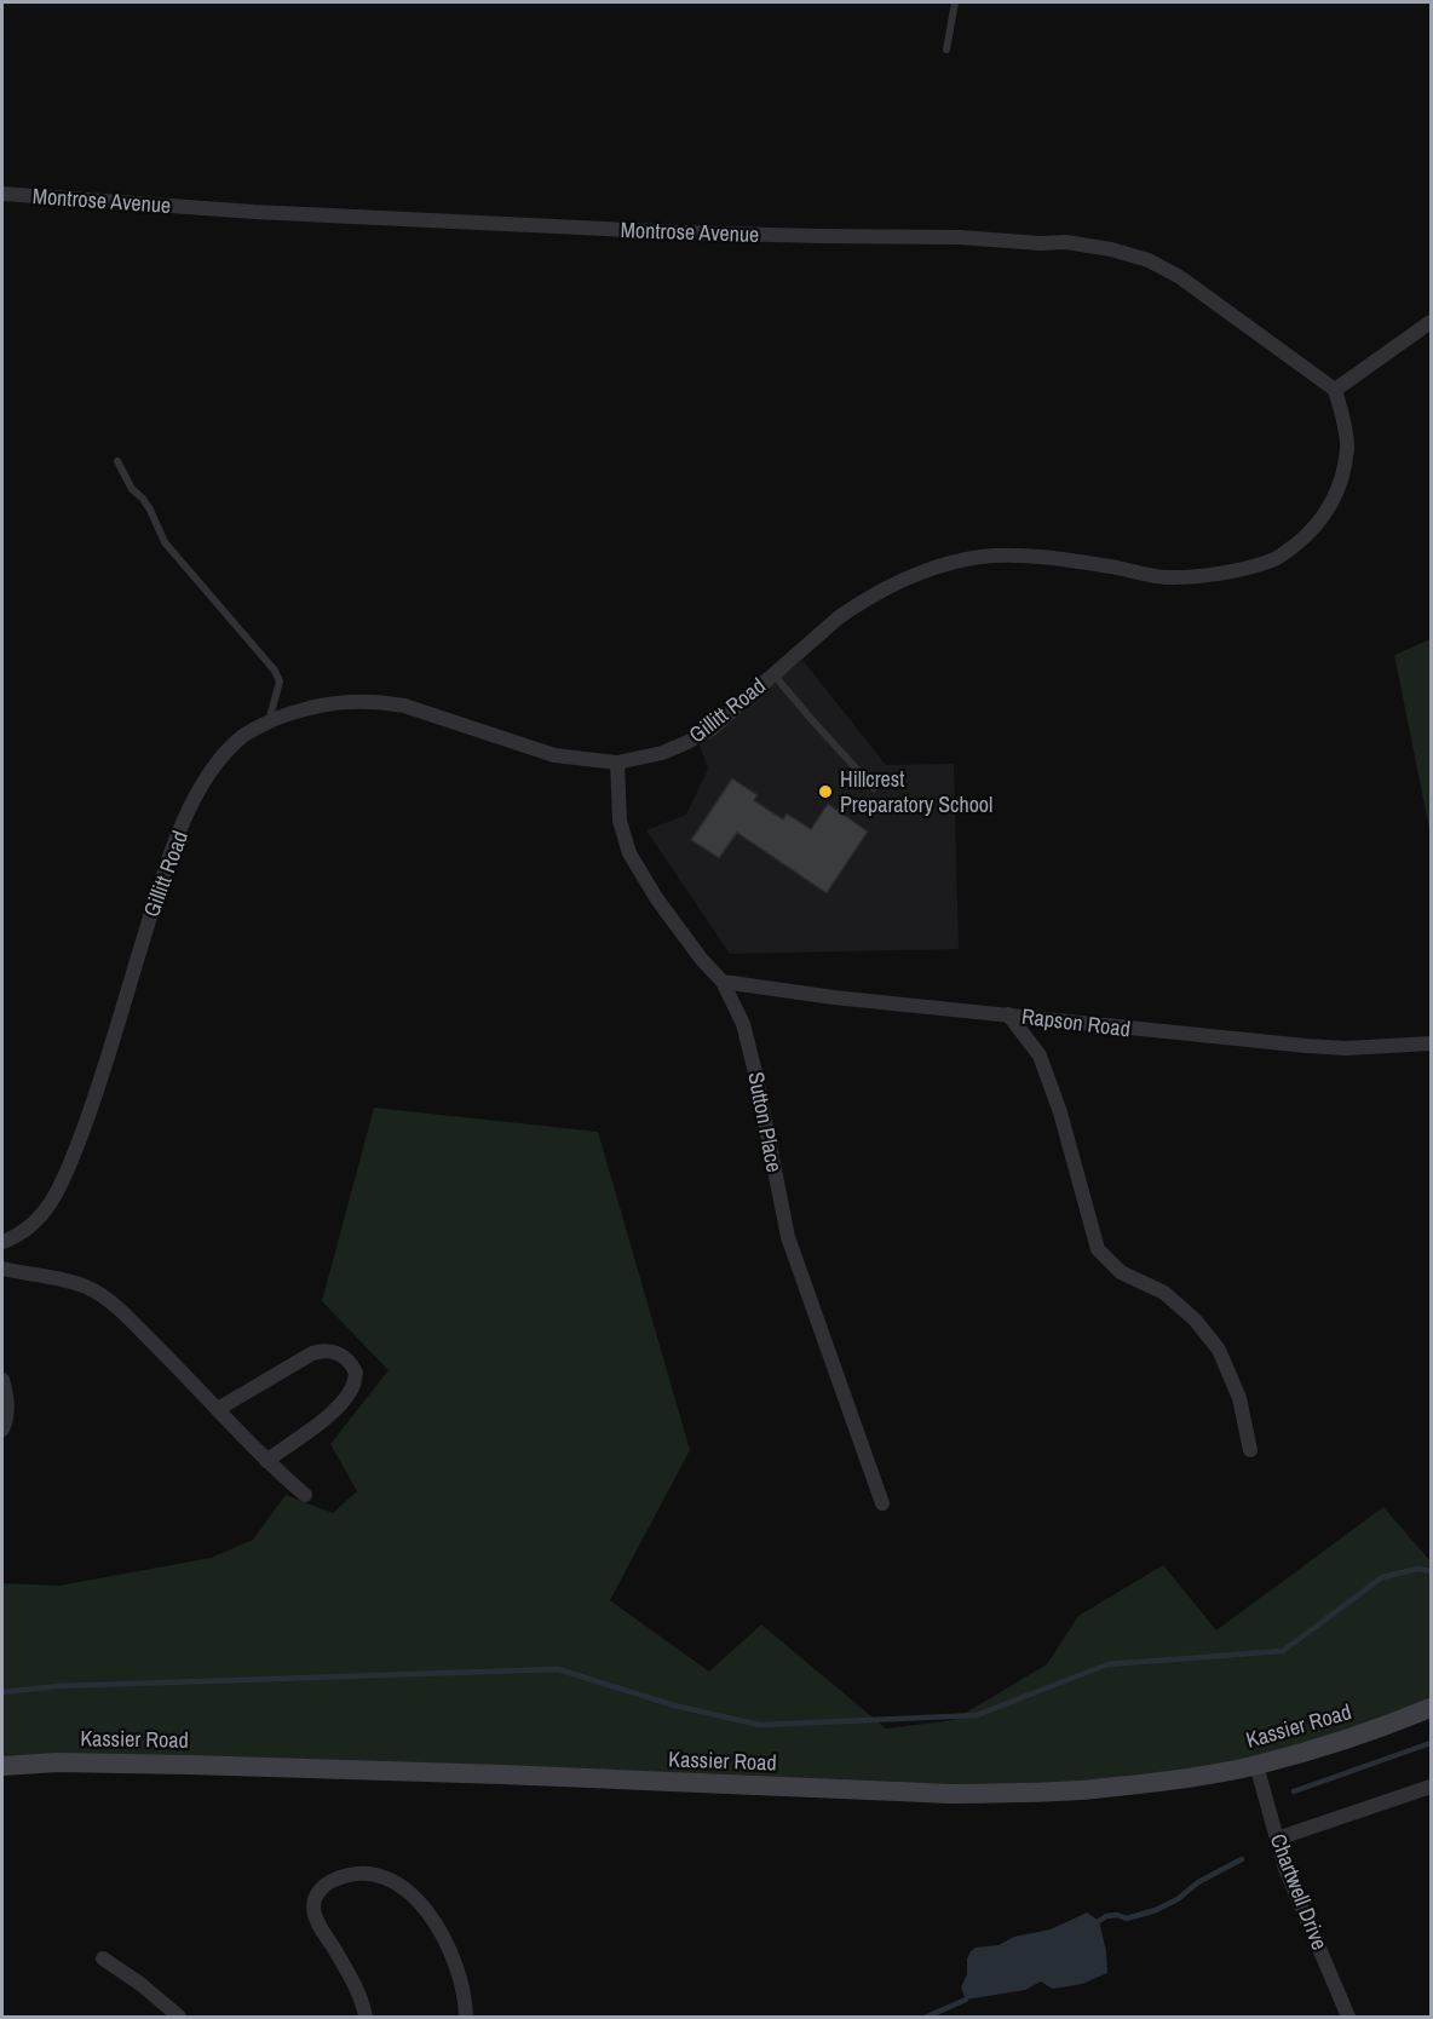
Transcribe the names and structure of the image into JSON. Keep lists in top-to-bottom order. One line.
{"streets":{"main road":["Kassier Road"],"street":["Montrose Avenue","Gillitt Road","Rapson Road","Sutton Place","Chartwell Drive"]},"crossings":[["Montrose Avenue","Gillitt Road"],["Gillitt Road","Sutton Place"],["Rapson Road","Sutton Place"],["Kassier Road","Chartwell Drive"]],"places":["Hillcrest Preparatory School"]}
